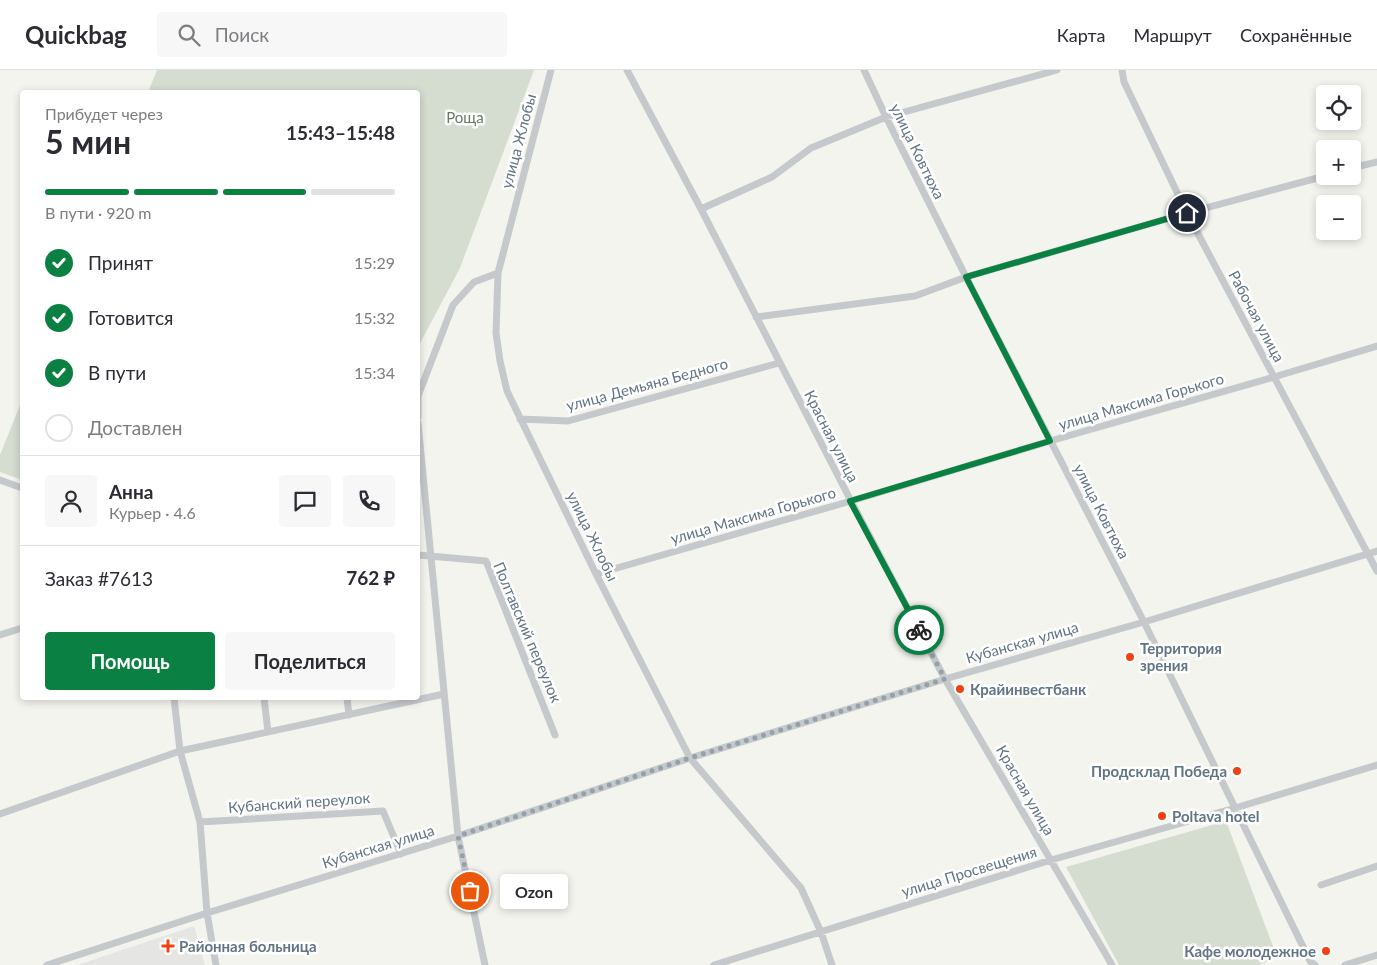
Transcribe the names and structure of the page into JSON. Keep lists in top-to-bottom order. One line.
{"streets":{"street":["улица Жлобы","улица Ковтюха","Рабочая улица","улица Демьяна Бедного","улица Максима Горького","Красная улица","Полтавский переулок","Кубанская улица","Кубанский переулок","улица Просвещения"]},"crossings":[["улица Жлобы","улица Демьяна Бедного"],["улица Жлобы","улица Максима Горького"],["улица Жлобы","Кубанская улица"],["улица Жлобы","улица Просвещения"],["улица Ковтюха","улица Максима Горького"],["улица Ковтюха","Кубанская улица"],["улица Ковтюха","улица Просвещения"],["Рабочая улица","улица Максима Горького"],["Рабочая улица","Кубанская улица"],["улица Демьяна Бедного","Красная улица"],["улица Максима Горького","Красная улица"],["Красная улица","Кубанская улица"],["Красная улица","улица Просвещения"],["Кубанская улица","Кубанский переулок"]],"parks":["Роща"],"places":{"other":["Территория зрения","Крайинвестбанк","Продсклад Победа","Poltava hotel","Ozon","Кафе молодежное"],"health":["Районная больница"]},"page":{"header":"Quickbag","search":"Поиск","nav":["Карта","Маршрут","Сохранённые"],"map_buttons":["+","−"],"heading":["5 мин","Прибудет через","15:43–15:48"],"panel":["Анна","Курьер · 4.6","Заказ #7613","762 ₽"],"bar":"В пути · 920 m","list":[["Принят","15:29"],["Готовится","15:32"],["В пути","15:34"],"Доставлен"],"buttons":["Помощь","Поделиться"],"bubble":"Ozon"}}
